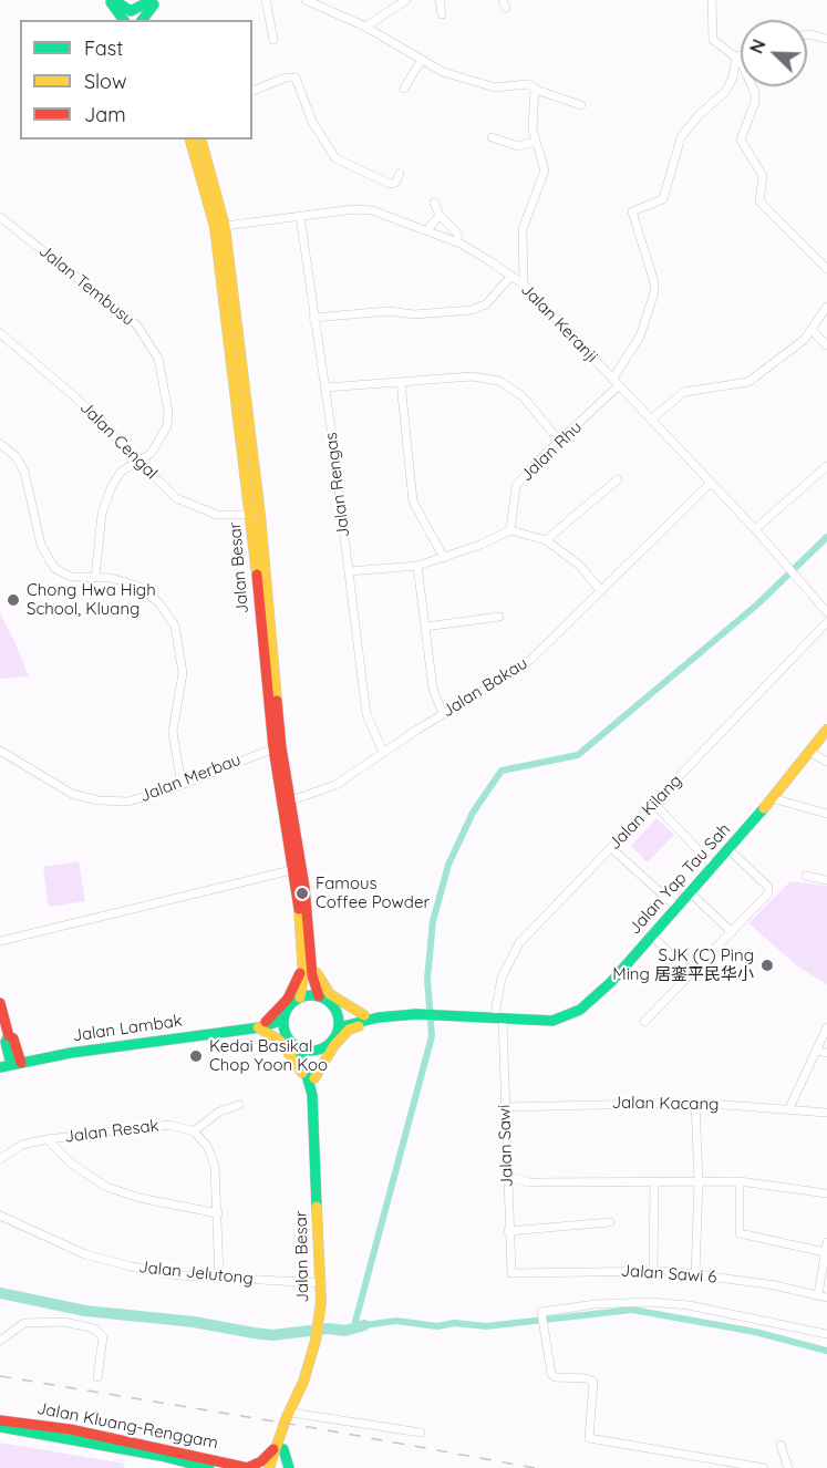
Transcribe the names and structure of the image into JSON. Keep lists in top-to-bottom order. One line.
{"streets":{"main road":["Jalan Besar","Jalan Yap Tau Sah","Jalan Lambak","Jalan Kluang-Renggam"],"street":["Jalan Tembusu","Jalan Keranji","Jalan Cengal","Jalan Rhu","Jalan Rengas","Jalan Bakau","Jalan Merbau","Jalan Kilang","Jalan Kacang","Jalan Resak","Jalan Sawi","Jalan Jelutong","Jalan Sawi 6"]},"crossings":[["Jalan Tembusu","Jalan Cengal"],["Jalan Keranji","Jalan Rhu"],["Jalan Keranji","Jalan Rengas"],["Jalan Keranji","Jalan Besar"],["Jalan Keranji","Jalan Bakau"],["Jalan Cengal","Jalan Besar"],["Jalan Rengas","Jalan Bakau"],["Jalan Besar","Jalan Bakau"],["Jalan Besar","Jalan Merbau"],["Jalan Besar","Jalan Yap Tau Sah"],["Jalan Besar","Jalan Jelutong"],["Jalan Kilang","Jalan Yap Tau Sah"],["Jalan Kilang","Jalan Sawi"],["Jalan Yap Tau Sah","Jalan Sawi"],["Jalan Kacang","Jalan Sawi"],["Jalan Sawi","Jalan Sawi 6"]],"places":["Chong Hwa High School, Kluang","Famous Coffee Powder","SJK (C) Ping Ming 居銮平民华小","Kedai Basikal Chop Yoon Koo"],"legend":["Fast","Slow","Jam"],"north":"top left"}
